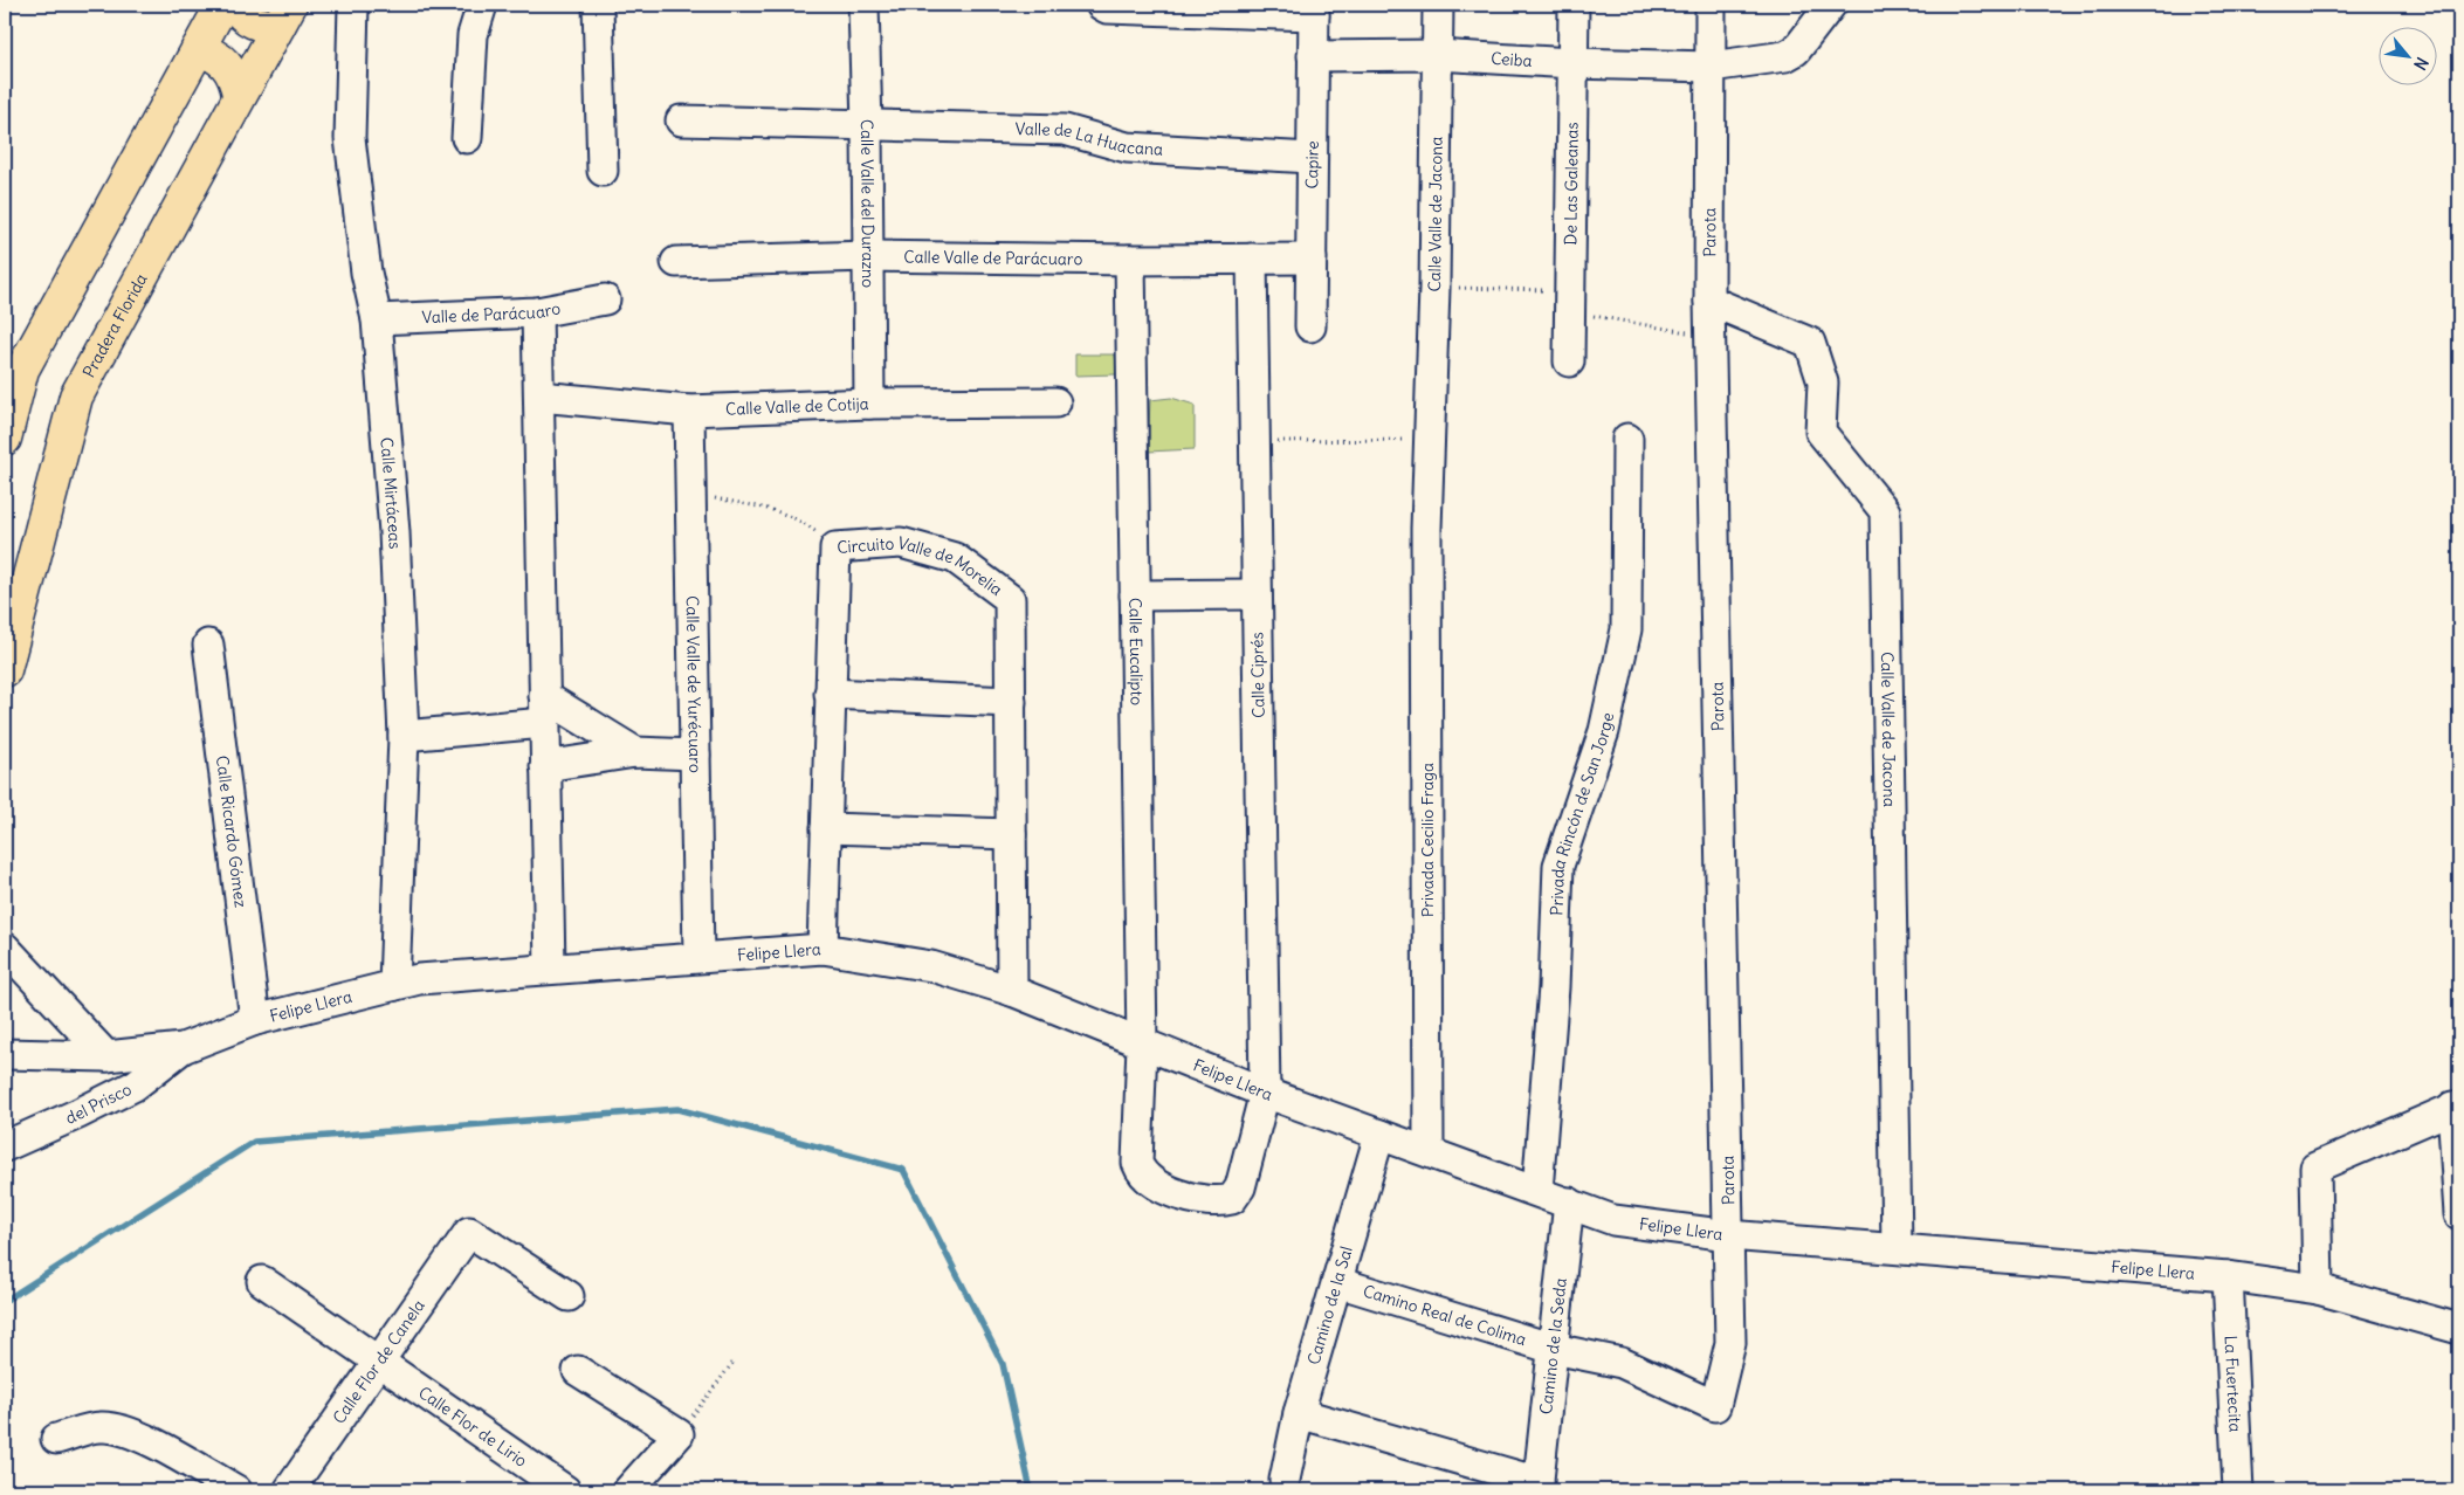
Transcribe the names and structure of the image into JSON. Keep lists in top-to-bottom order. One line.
{"streets":{"main road":["Pradera Florida"],"street":["Ceiba","Valle de La Huacana","Capire","De Las Galeanas","Calle Valle del Durazno","Calle Valle de Jacona","Parota","Calle Valle de Parácuaro","Valle de Parácuaro","Calle Valle de Cotija","Calle Mirtáceas","Circuito Valle de Morelia","Calle Eucalipto","Calle Ciprés","Calle Valle de Yurécuaro","Privada Rincón de San Jorge","Calle Ricardo Gómez","Privada Cecilio Fraga","Felipe Llera","del Prisco","Camino de la Sal","Camino Real de Colima","Camino de la Seda","Calle Flor de Canela","La Fuertecita","Calle Flor de Lirio"]},"crossings":[["Ceiba","Capire"],["Ceiba","De Las Galeanas"],["Ceiba","Calle Valle de Jacona"],["Ceiba","Parota"],["Valle de La Huacana","Capire"],["Valle de La Huacana","Calle Valle del Durazno"],["Capire","Calle Valle de Parácuaro"],["De Las Galeanas","Calle Valle de Jacona"],["Calle Valle del Durazno","Calle Valle de Parácuaro"],["Calle Valle del Durazno","Calle Valle de Cotija"],["Calle Valle de Jacona","Parota"],["Calle Valle de Jacona","Privada Cecilio Fraga"],["Calle Valle de Jacona","Felipe Llera"],["Parota","Felipe Llera"],["Parota","Camino Real de Colima"],["Calle Valle de Parácuaro","Calle Eucalipto"],["Calle Valle de Parácuaro","Calle Ciprés"],["Valle de Parácuaro","Calle Mirtáceas"],["Calle Valle de Cotija","Calle Valle de Yurécuaro"],["Calle Mirtáceas","Felipe Llera"],["Circuito Valle de Morelia","Felipe Llera"],["Calle Eucalipto","Calle Ciprés"],["Calle Eucalipto","Felipe Llera"],["Calle Ciprés","Felipe Llera"],["Calle Valle de Yurécuaro","Felipe Llera"],["Privada Rincón de San Jorge","Felipe Llera"],["Calle Ricardo Gómez","Felipe Llera"],["Privada Cecilio Fraga","Felipe Llera"],["Felipe Llera","del Prisco"],["Felipe Llera","Camino de la Sal"],["Felipe Llera","Camino de la Seda"],["Felipe Llera","La Fuertecita"],["Camino de la Sal","Camino Real de Colima"],["Camino Real de Colima","Camino de la Seda"],["Calle Flor de Canela","Calle Flor de Lirio"]],"north":"bottom right"}
